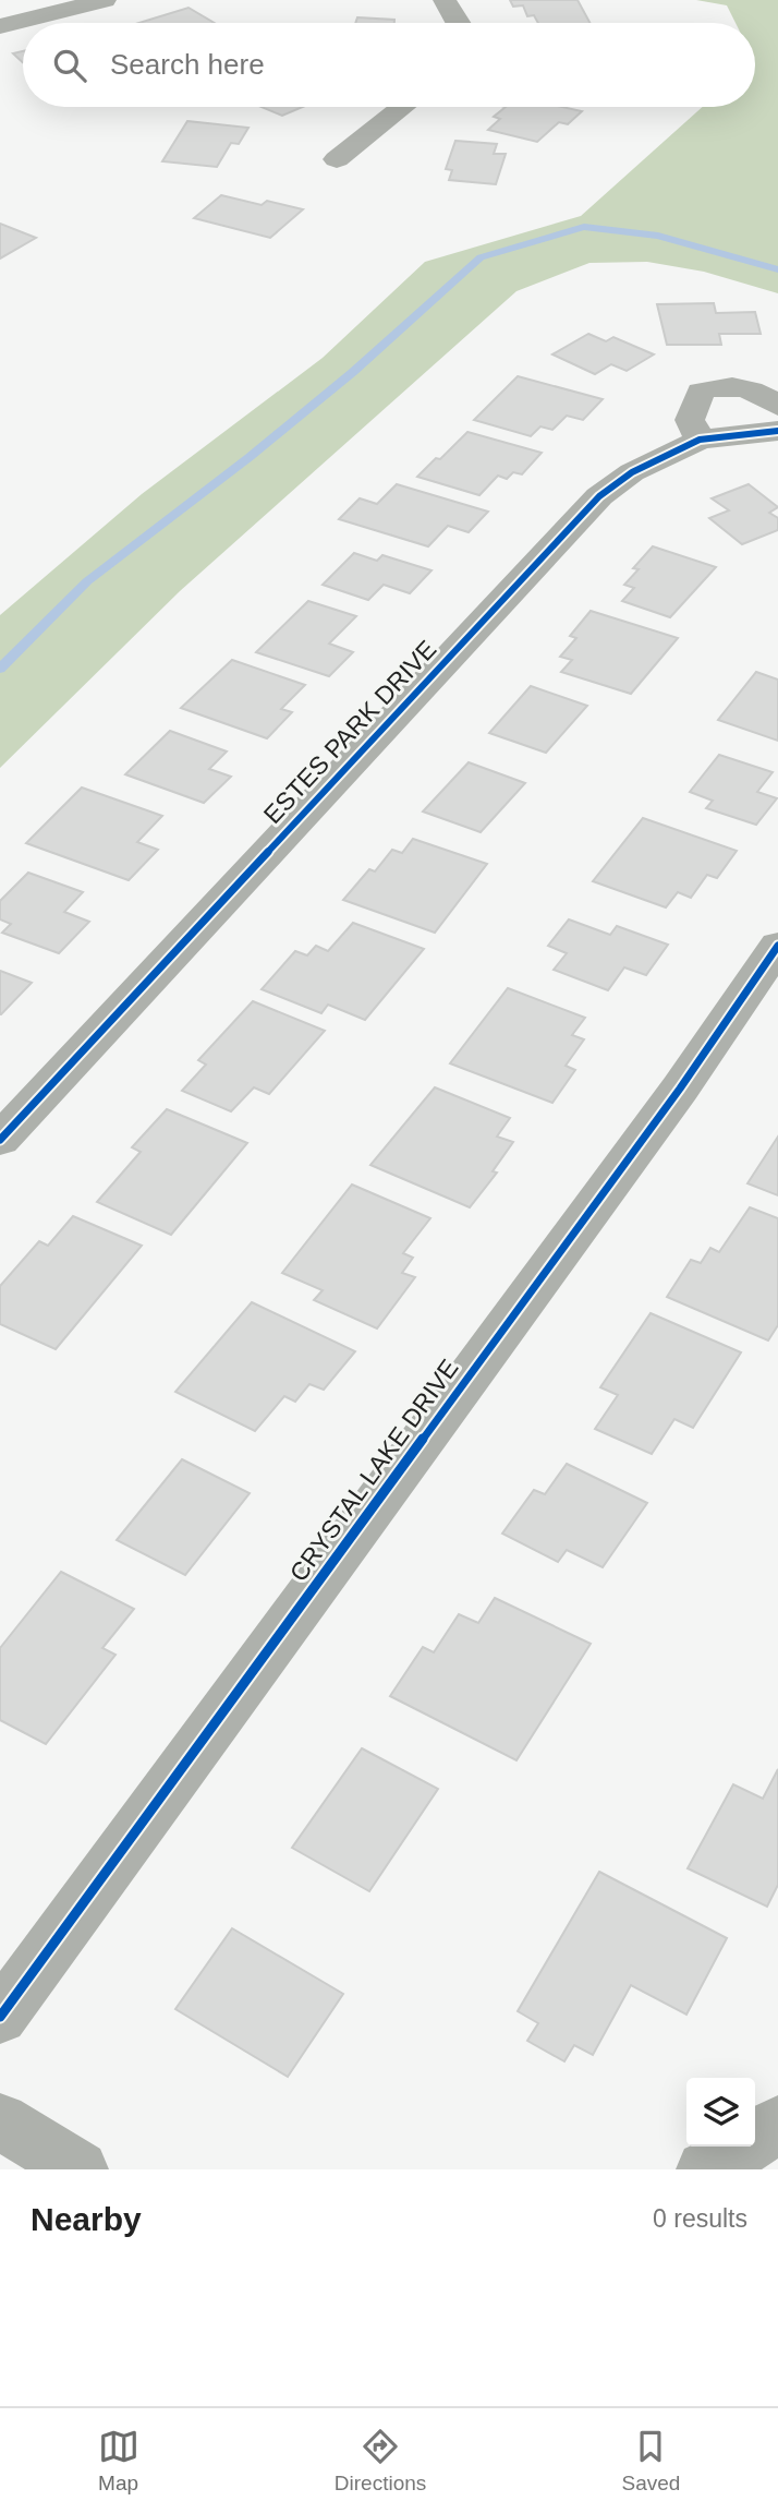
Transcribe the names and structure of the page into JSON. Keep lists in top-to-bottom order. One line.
{"streets":{"street":["ESTES PARK DRIVE","CRYSTAL LAKE DRIVE"]},"page":{"search":"Search here","heading":["Nearby","0 results"],"nav":["Map","Directions","Saved"]}}
